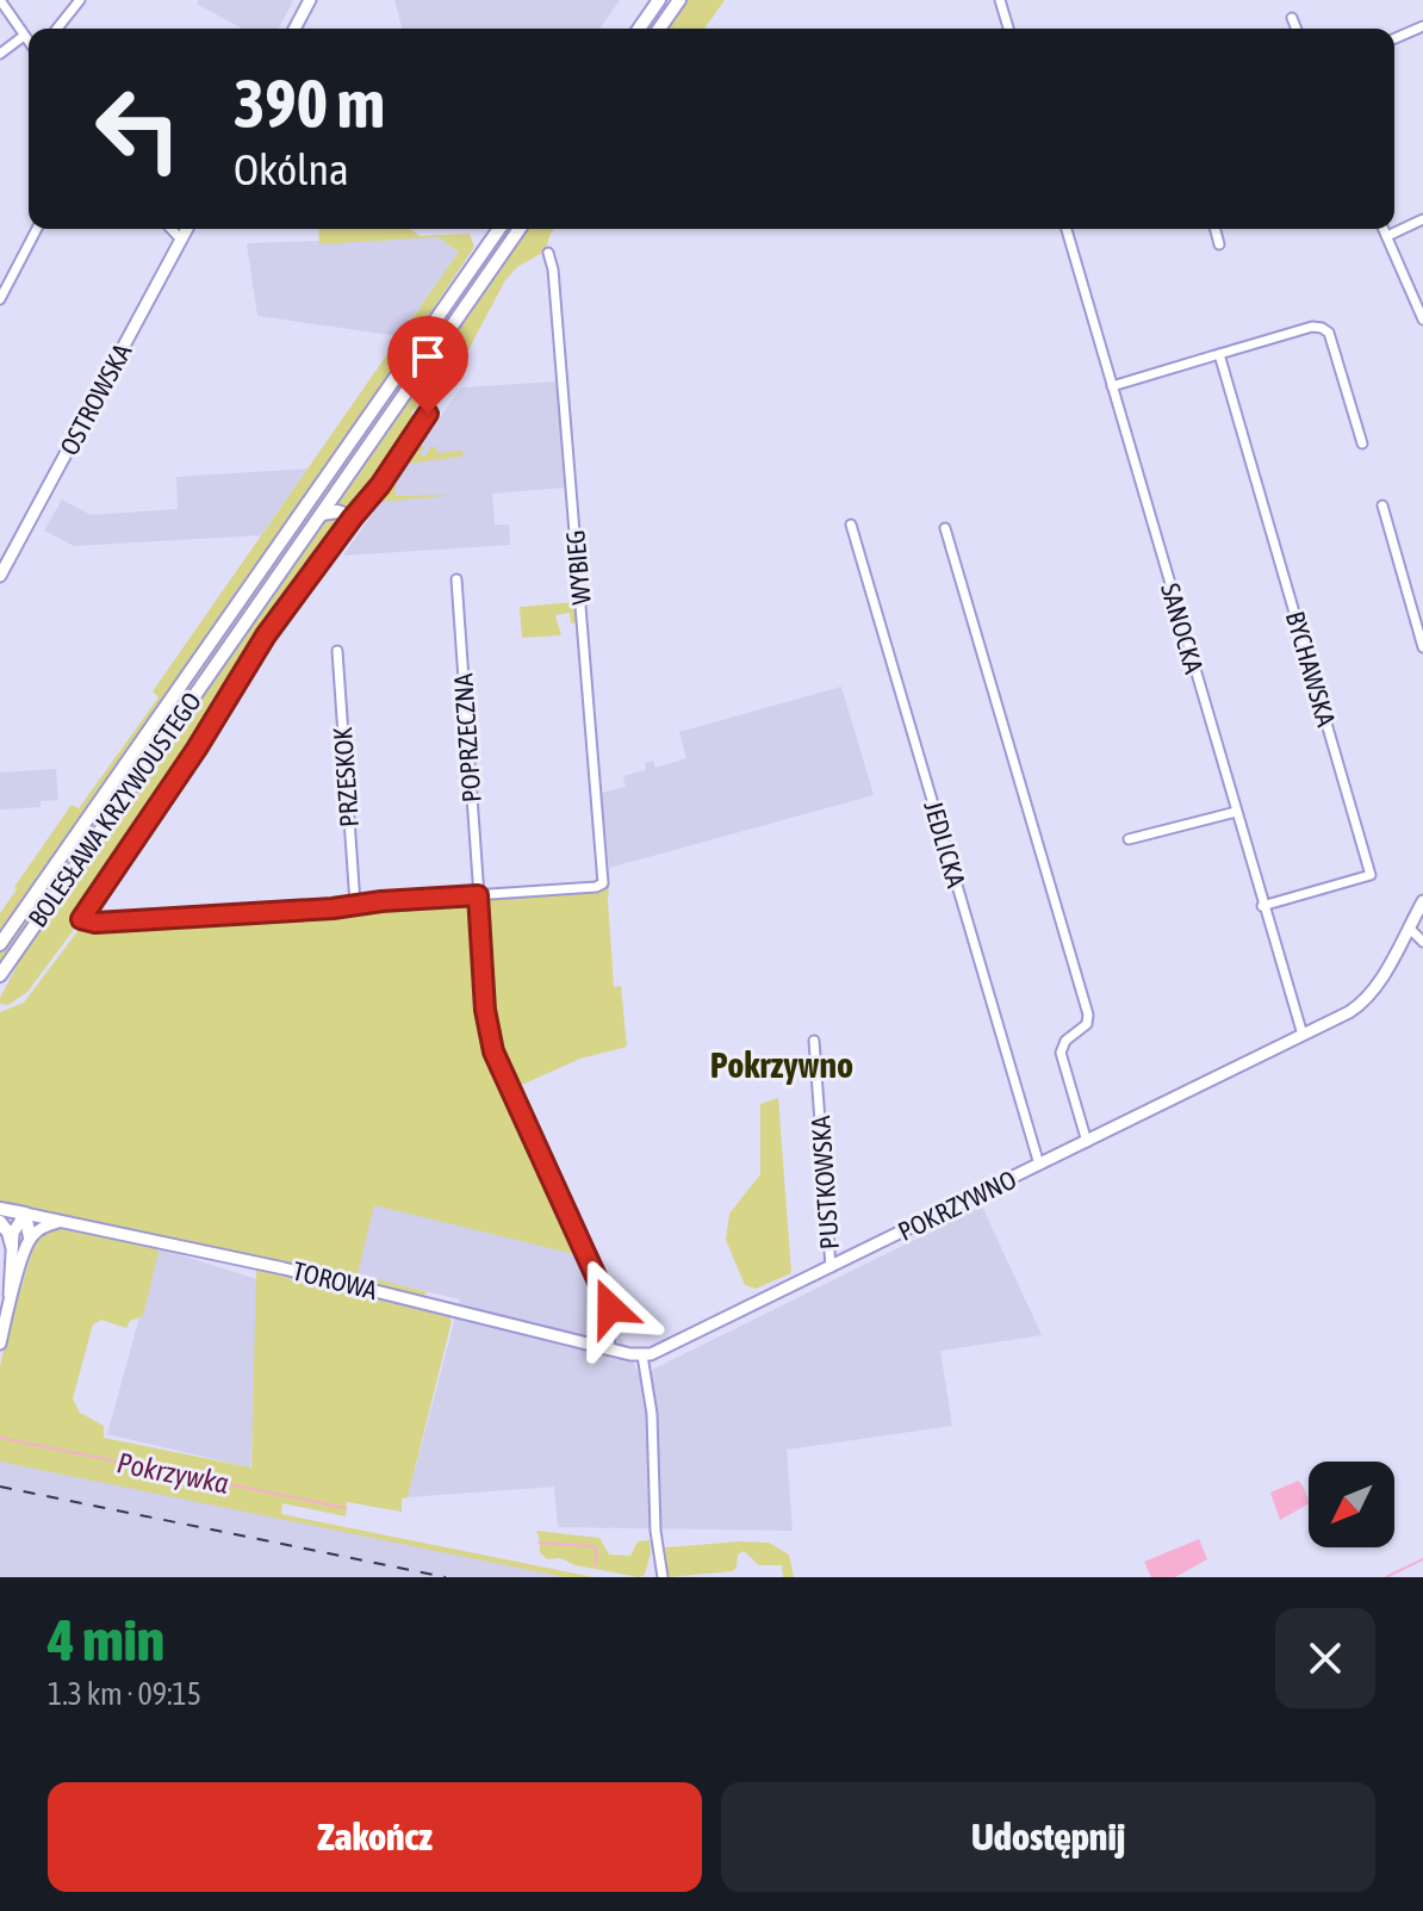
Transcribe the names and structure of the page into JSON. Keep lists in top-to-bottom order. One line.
{"streets":{"main road":["BOLESŁAWA KRZYWOUSTEGO"],"street":["OSTROWSKA","WYBIEG","SANOCKA","BYCHAWSKA","POPRZECZNA","PRZESKOK","JEDLICKA","PUSTKOWSKA","POKRZYWNO","TOROWA"]},"crossings":[["WYBIEG","POPRZECZNA"],["SANOCKA","BYCHAWSKA"],["SANOCKA","POKRZYWNO"],["POPRZECZNA","TOROWA"],["PRZESKOK","BOLESŁAWA KRZYWOUSTEGO"],["JEDLICKA","POKRZYWNO"],["PUSTKOWSKA","POKRZYWNO"],["POKRZYWNO","TOROWA"]],"districts":["Pokrzywno"],"water":["Pokrzywka"],"north":"bottom left","page":{"turn":["390 m","Okólna"],"heading":["4 min","1.3 km · 09:15"],"buttons":["Zakończ","Udostępnij"]}}
